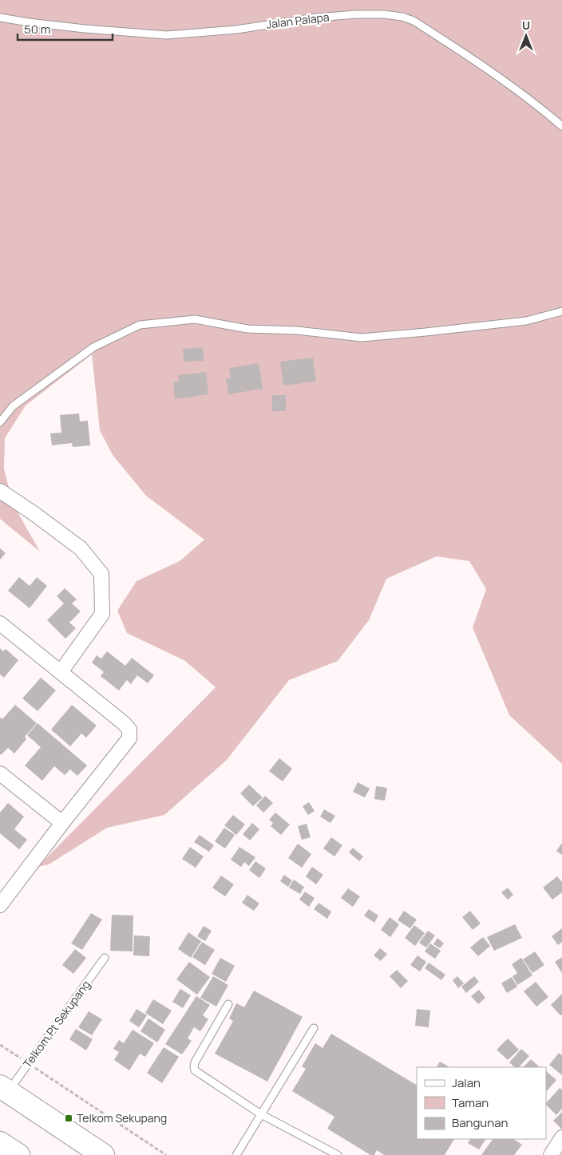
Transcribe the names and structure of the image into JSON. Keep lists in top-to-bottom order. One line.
{"streets":{"lane":["Jalan Palapa","Telkom,Pt Sekupang"]},"places":{"transit":["Telkom Sekupang"]},"legend":["Jalan","Taman","Bangunan"],"scale_bar":"50 m","north":"top"}
